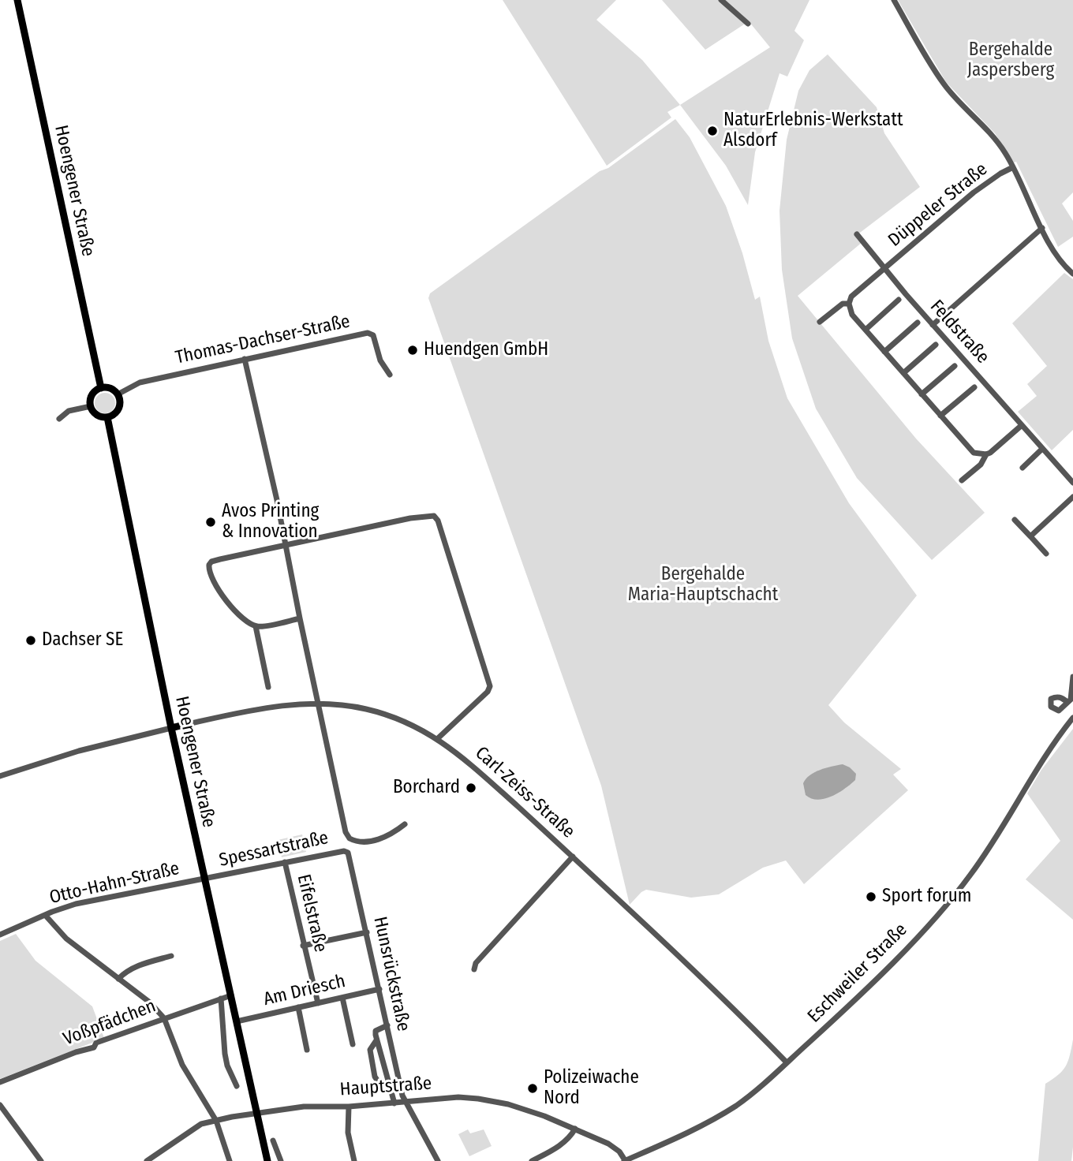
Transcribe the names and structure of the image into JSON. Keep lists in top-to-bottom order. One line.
{"streets":{"main road":["Hoengener Straße","Carl-Zeiss-Straße"],"street":["Düppeler Straße","Feldstraße","Thomas-Dachser-Straße","Spessartstraße","Otto-Hahn-Straße","Eifelstraße","Eschweiler Straße","Hunsrückstraße","Am Driesch","Voßpfädchen","Hauptstraße"]},"crossings":[["Hoengener Straße","Thomas-Dachser-Straße"],["Hoengener Straße","Carl-Zeiss-Straße"],["Hoengener Straße","Spessartstraße"],["Hoengener Straße","Otto-Hahn-Straße"],["Hoengener Straße","Am Driesch"],["Hoengener Straße","Voßpfädchen"],["Hoengener Straße","Hauptstraße"],["Düppeler Straße","Feldstraße"],["Carl-Zeiss-Straße","Eschweiler Straße"],["Spessartstraße","Otto-Hahn-Straße"],["Spessartstraße","Eifelstraße"],["Spessartstraße","Hunsrückstraße"],["Eifelstraße","Am Driesch"],["Eschweiler Straße","Hauptstraße"],["Hunsrückstraße","Am Driesch"],["Hunsrückstraße","Hauptstraße"]],"parks":["Bergehalde Jaspersberg","Bergehalde Maria-Hauptschacht"],"places":["NaturErlebnis-Werkstatt Alsdorf","Huendgen GmbH","Avos Printing & Innovation","Dachser SE","Borchard","Sport forum","Polizeiwache Nord"]}
